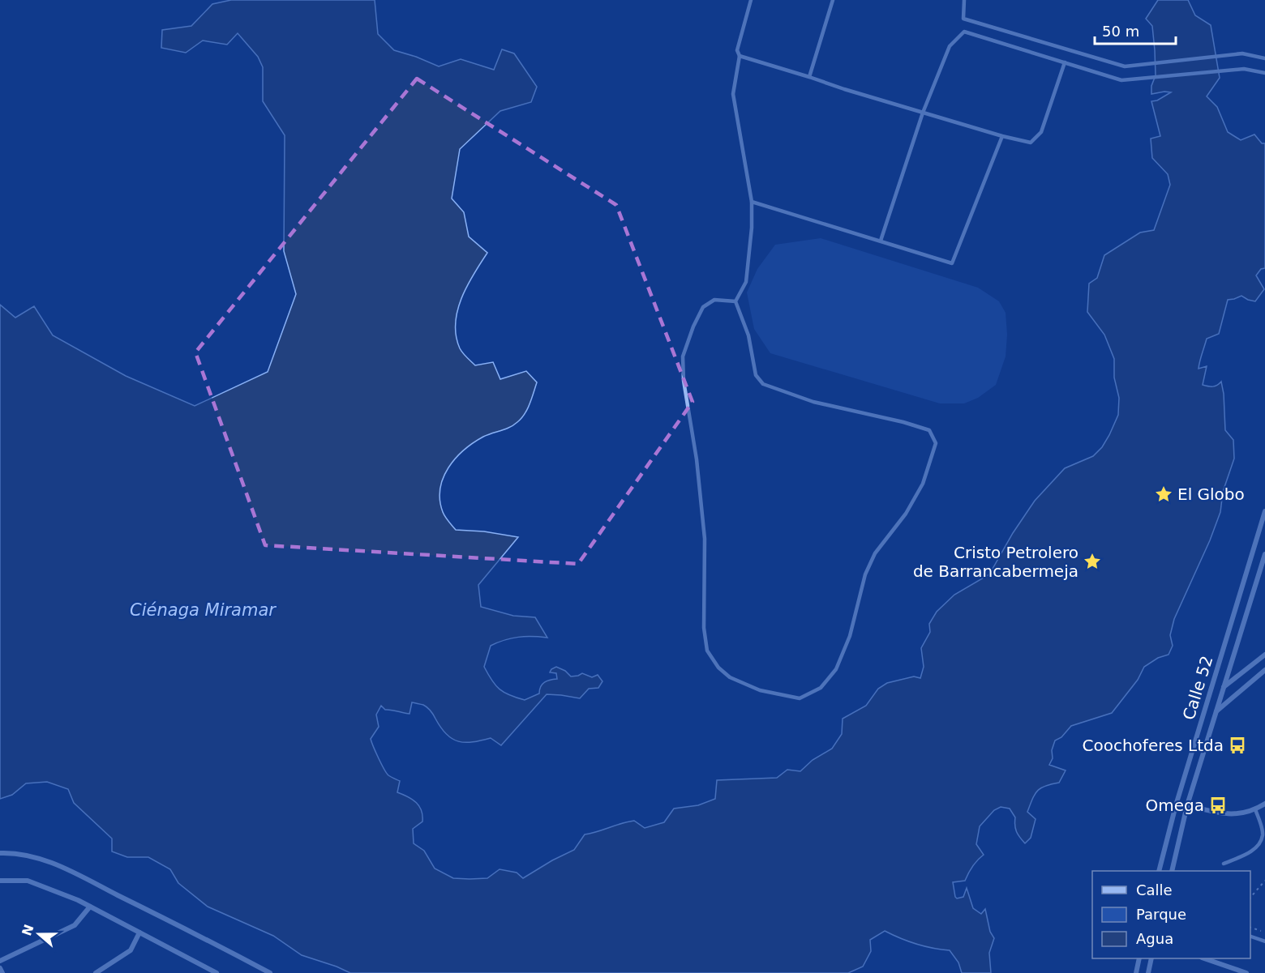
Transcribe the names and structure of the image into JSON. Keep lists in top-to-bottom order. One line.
{"streets":{"street":["Calle 52"]},"water":["Ciénaga Miramar"],"places":{"place":["El Globo","Cristo Petrolero de Barrancabermeja"],"bus stop":["Coochoferes Ltda","Omega"]},"legend":["Calle","Parque","Agua"],"scale_bar":"50 m","north":"left"}
